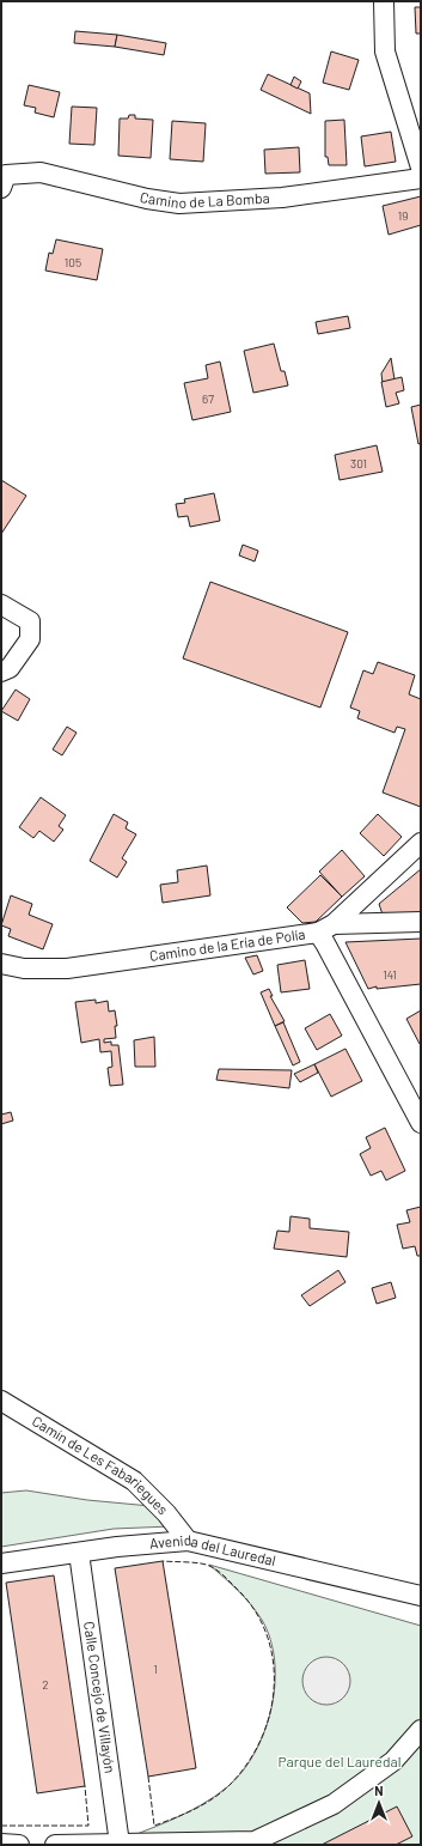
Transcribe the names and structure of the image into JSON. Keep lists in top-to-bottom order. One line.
{"streets":{"street":["Camino de La Bomba","Camino de la Ería de Polía","Camín de Les Fabariegues","Avenida del Lauredal","Calle Concejo de Villayón"]},"crossings":[["Camín de Les Fabariegues","Avenida del Lauredal"],["Avenida del Lauredal","Calle Concejo de Villayón"]],"parks":["Parque del Lauredal"],"house_numbers":["19","105","67","301","141","1","2"],"north":"top"}
